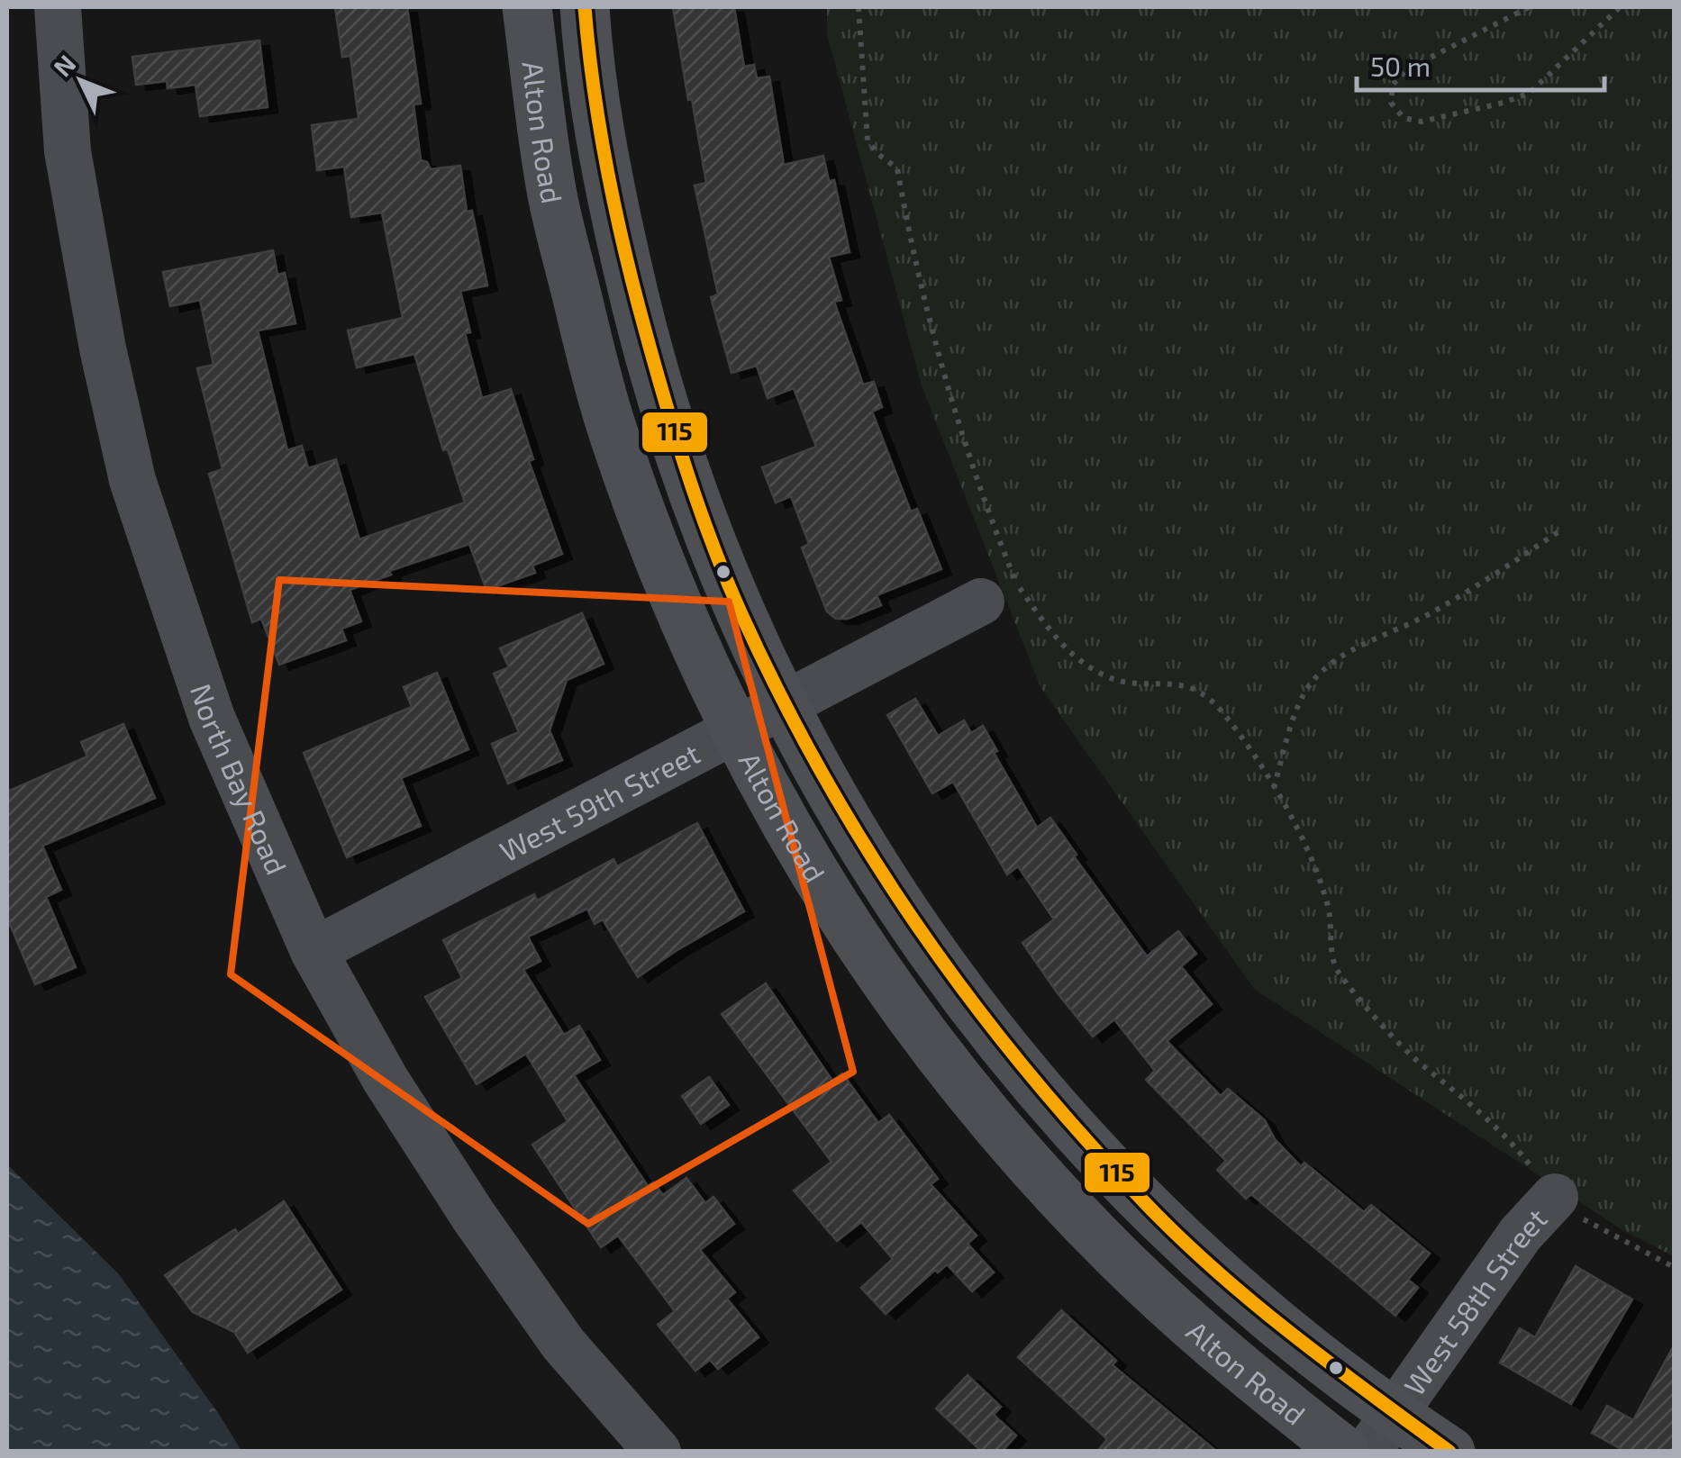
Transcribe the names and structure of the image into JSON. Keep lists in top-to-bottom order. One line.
{"streets":{"main road":["Alton Road"],"street":["North Bay Road","West 59th Street","West 58th Street"]},"crossings":[["Alton Road","West 59th Street"],["Alton Road","West 58th Street"],["North Bay Road","West 59th Street"]],"lines":["transit line 115"],"scale_bar":"50 m","north":"top left"}
